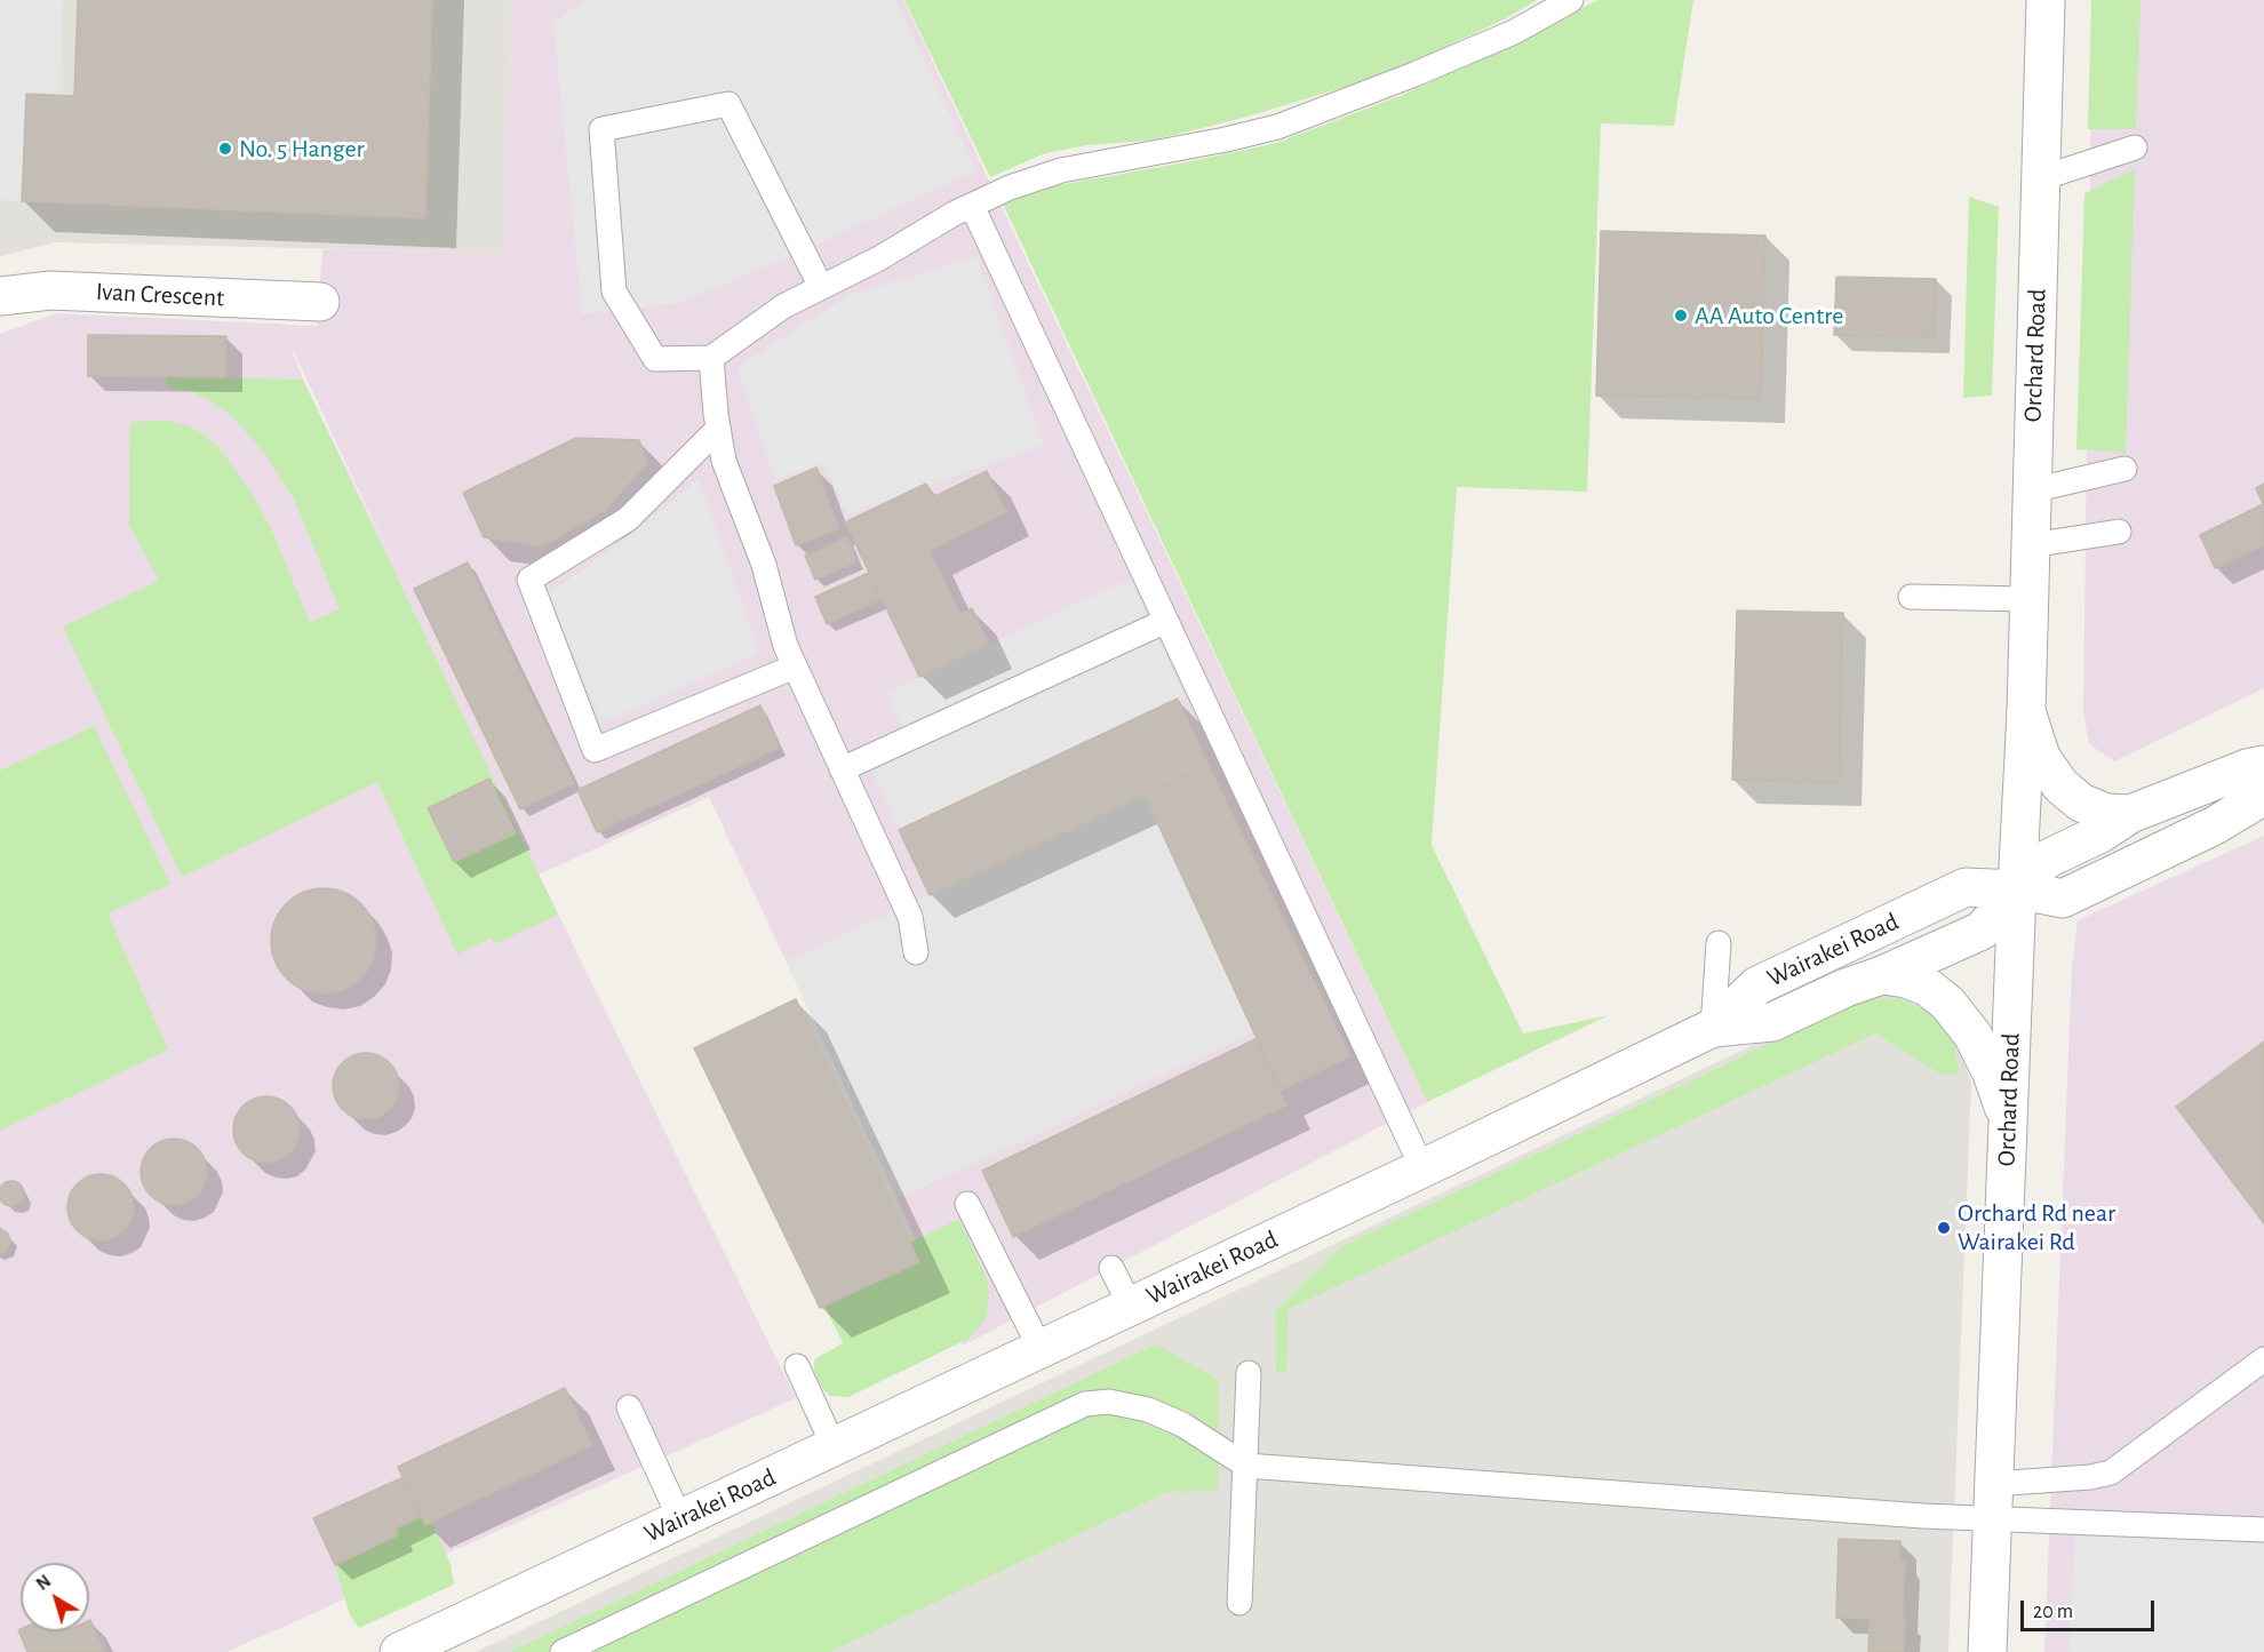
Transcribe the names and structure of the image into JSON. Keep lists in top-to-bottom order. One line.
{"streets":{"street":["Ivan Crescent","Orchard Road","Wairakei Road"]},"crossings":[["Orchard Road","Wairakei Road"]],"places":["No. 5 Hanger","AA Auto Centre","Orchard Rd near Wairakei Rd"],"scale_bar":"20 m","north":"top left"}
